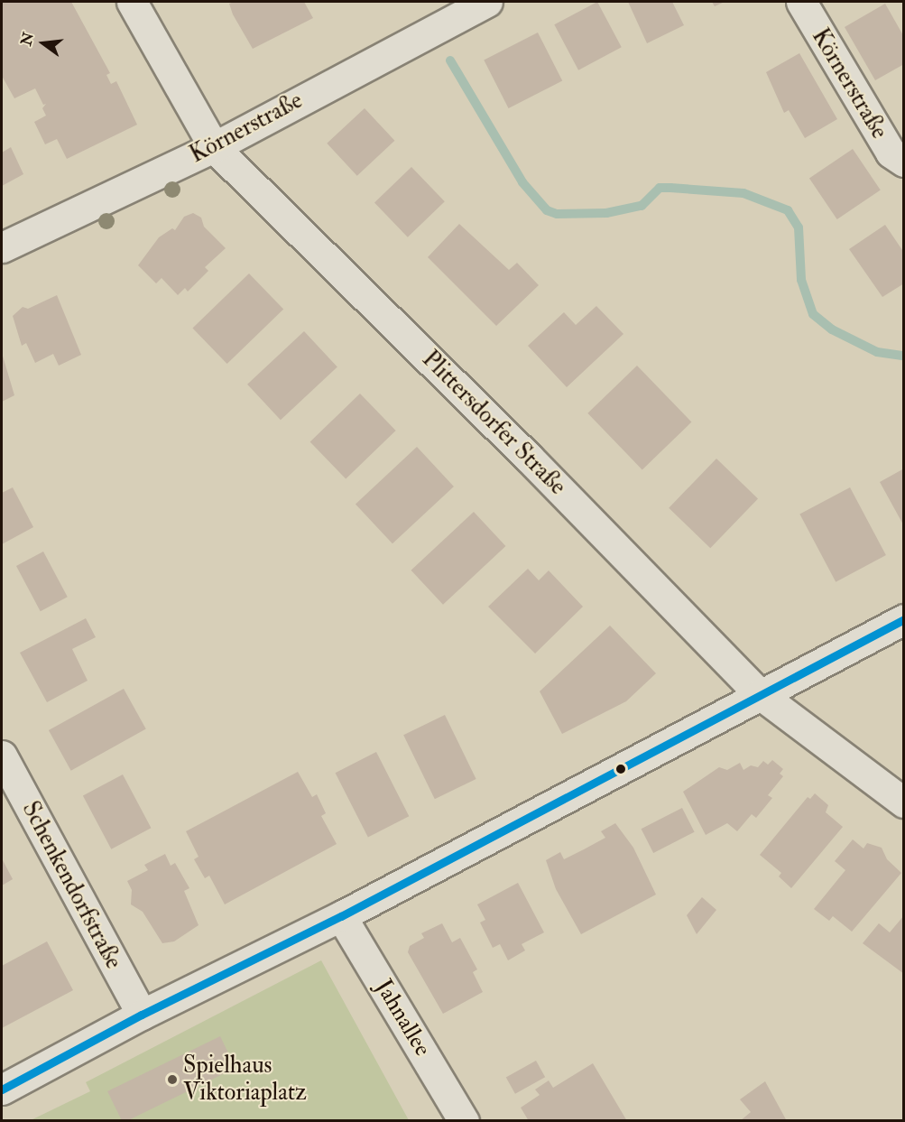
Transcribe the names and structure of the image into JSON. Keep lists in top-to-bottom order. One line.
{"streets":{"street":["Körnerstraße","Plittersdorfer Straße","Schenkendorfstraße","Jahnallee"]},"crossings":[["Körnerstraße","Plittersdorfer Straße"]],"places":["Spielhaus Viktoriaplatz"],"north":"left"}
